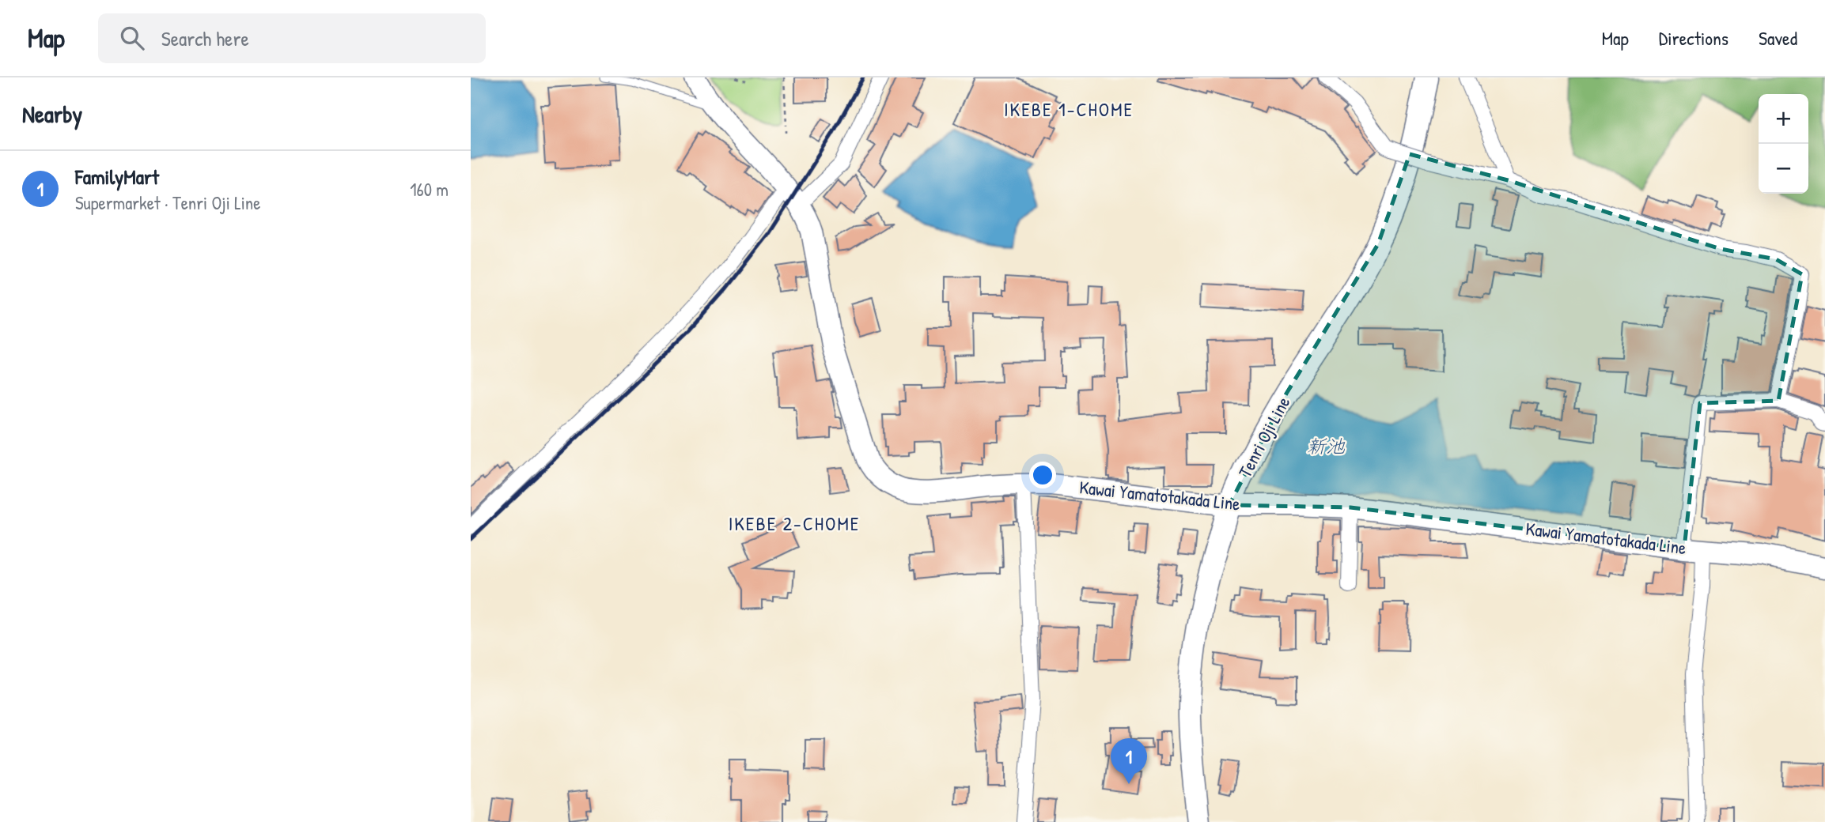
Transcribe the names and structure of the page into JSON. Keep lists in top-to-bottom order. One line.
{"streets":{"main road":["Tenri Oji Line","Kawai Yamatotakada Line"]},"crossings":[["Tenri Oji Line","Kawai Yamatotakada Line"]],"districts":["IKEBE 1-CHOME","IKEBE 2-CHOME"],"water":["新池"],"page":{"header":"Map","search":"Search here","nav":["Map","Directions","Saved"],"heading":"Nearby","map_buttons":["+","−"],"list":[{"mark":"1","name":"FamilyMart","note":"Supermarket · Tenri Oji Line","value":"160 m"}],"pins":"1"}}
